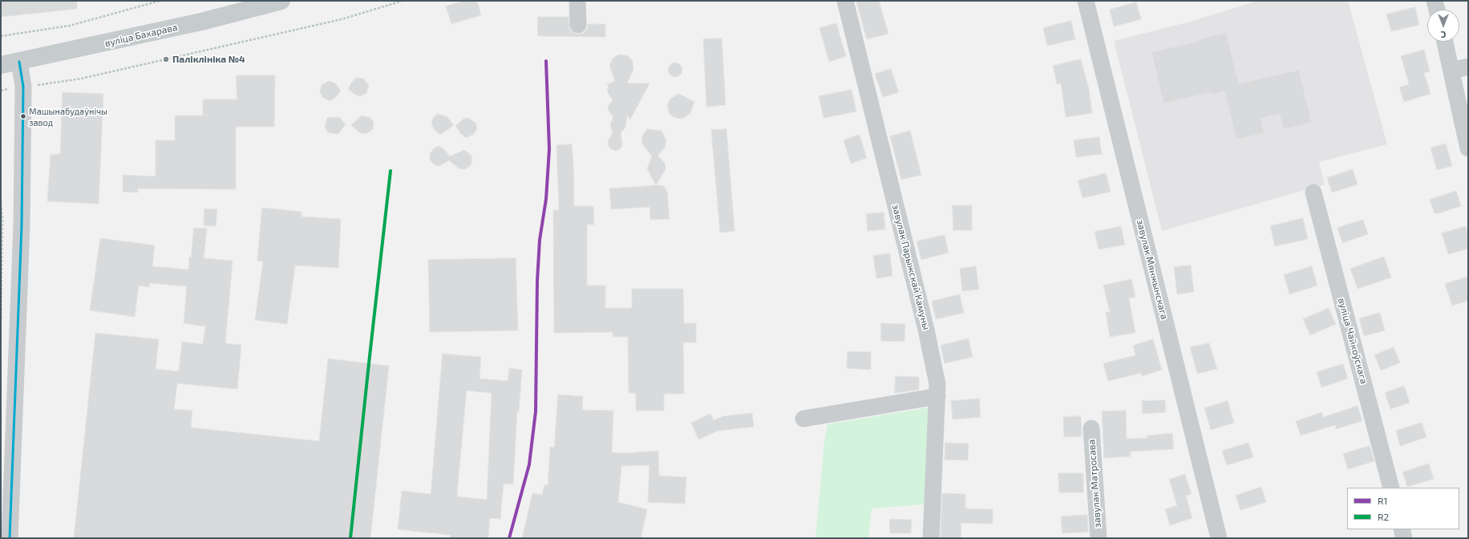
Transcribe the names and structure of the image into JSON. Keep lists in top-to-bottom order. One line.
{"streets":{"main road":["вуліца Бахарава"],"street":["завулак Парыжскай Камуны","завулак Мянжынскага","вуліца Чайкоўскага","завулак Матросава"]},"places":["Паліклініка №4","Машынабудаўнічы завод"],"lines":["transit line R1","transit line R2"],"legend":["R1","R2"],"north":"bottom"}
